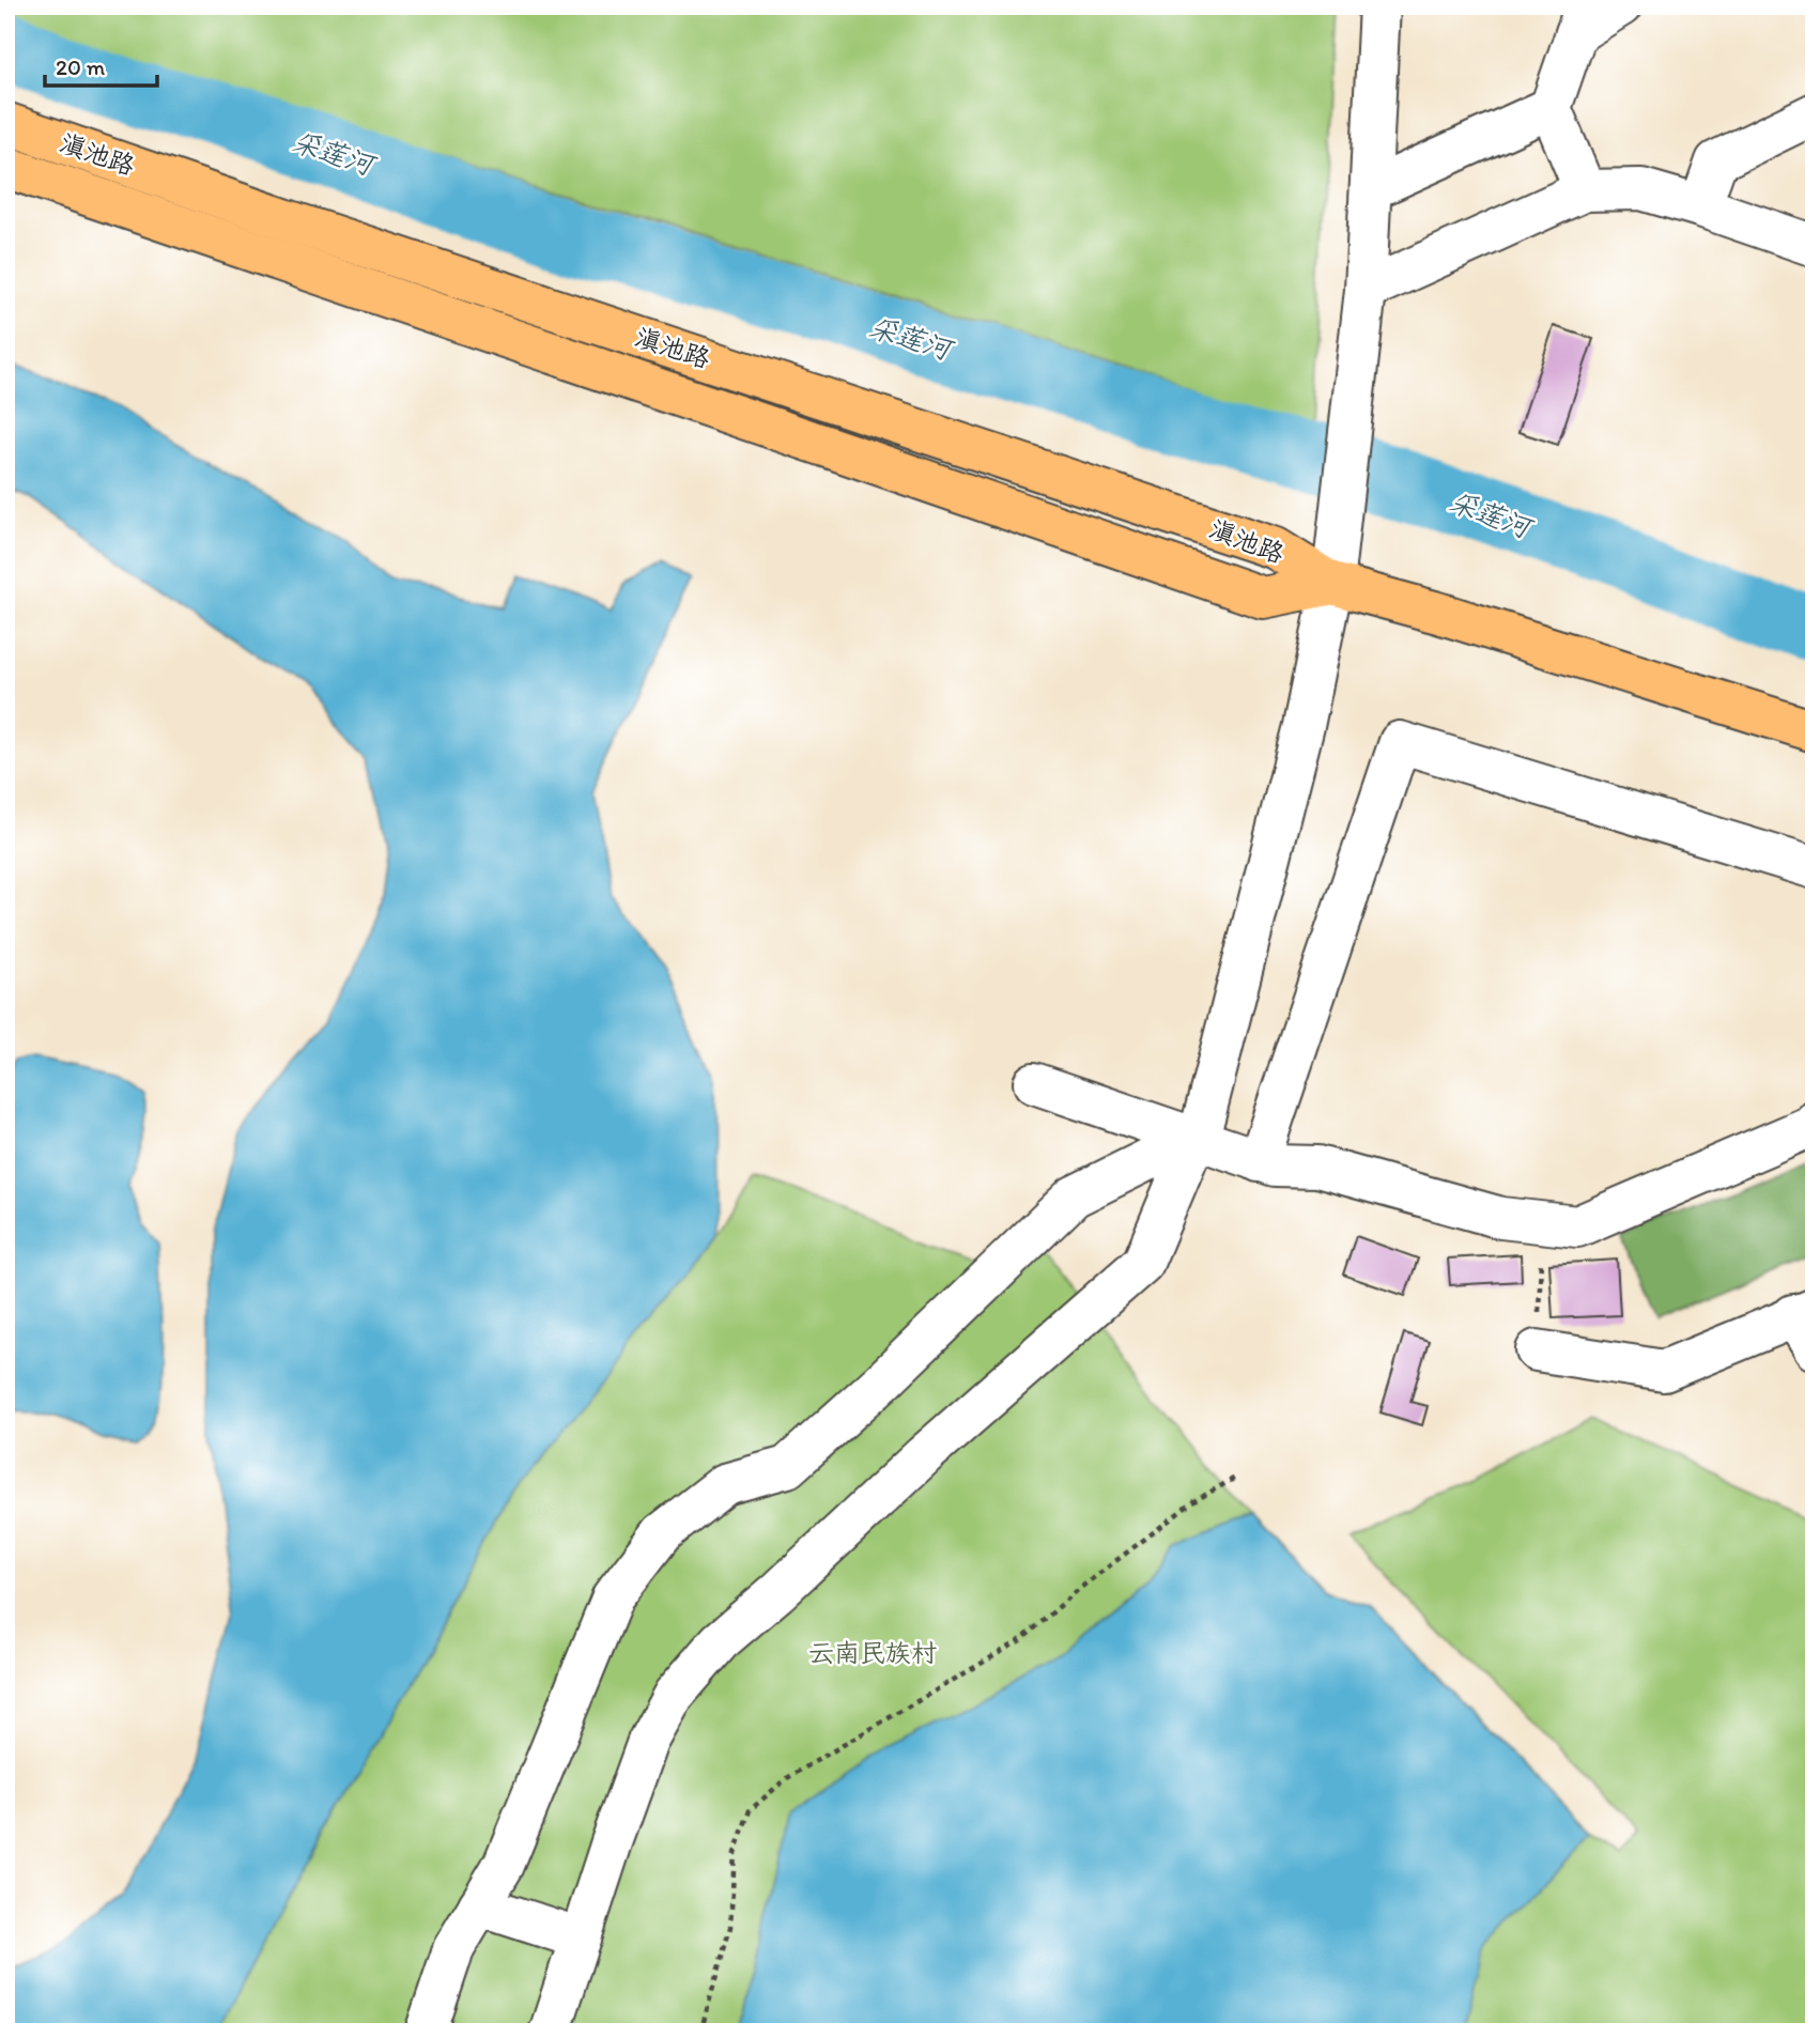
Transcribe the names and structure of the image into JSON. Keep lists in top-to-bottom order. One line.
{"streets":{"main road":["滇池路"]},"water":["采莲河"],"parks":["云南民族村"],"scale_bar":"20 m"}
